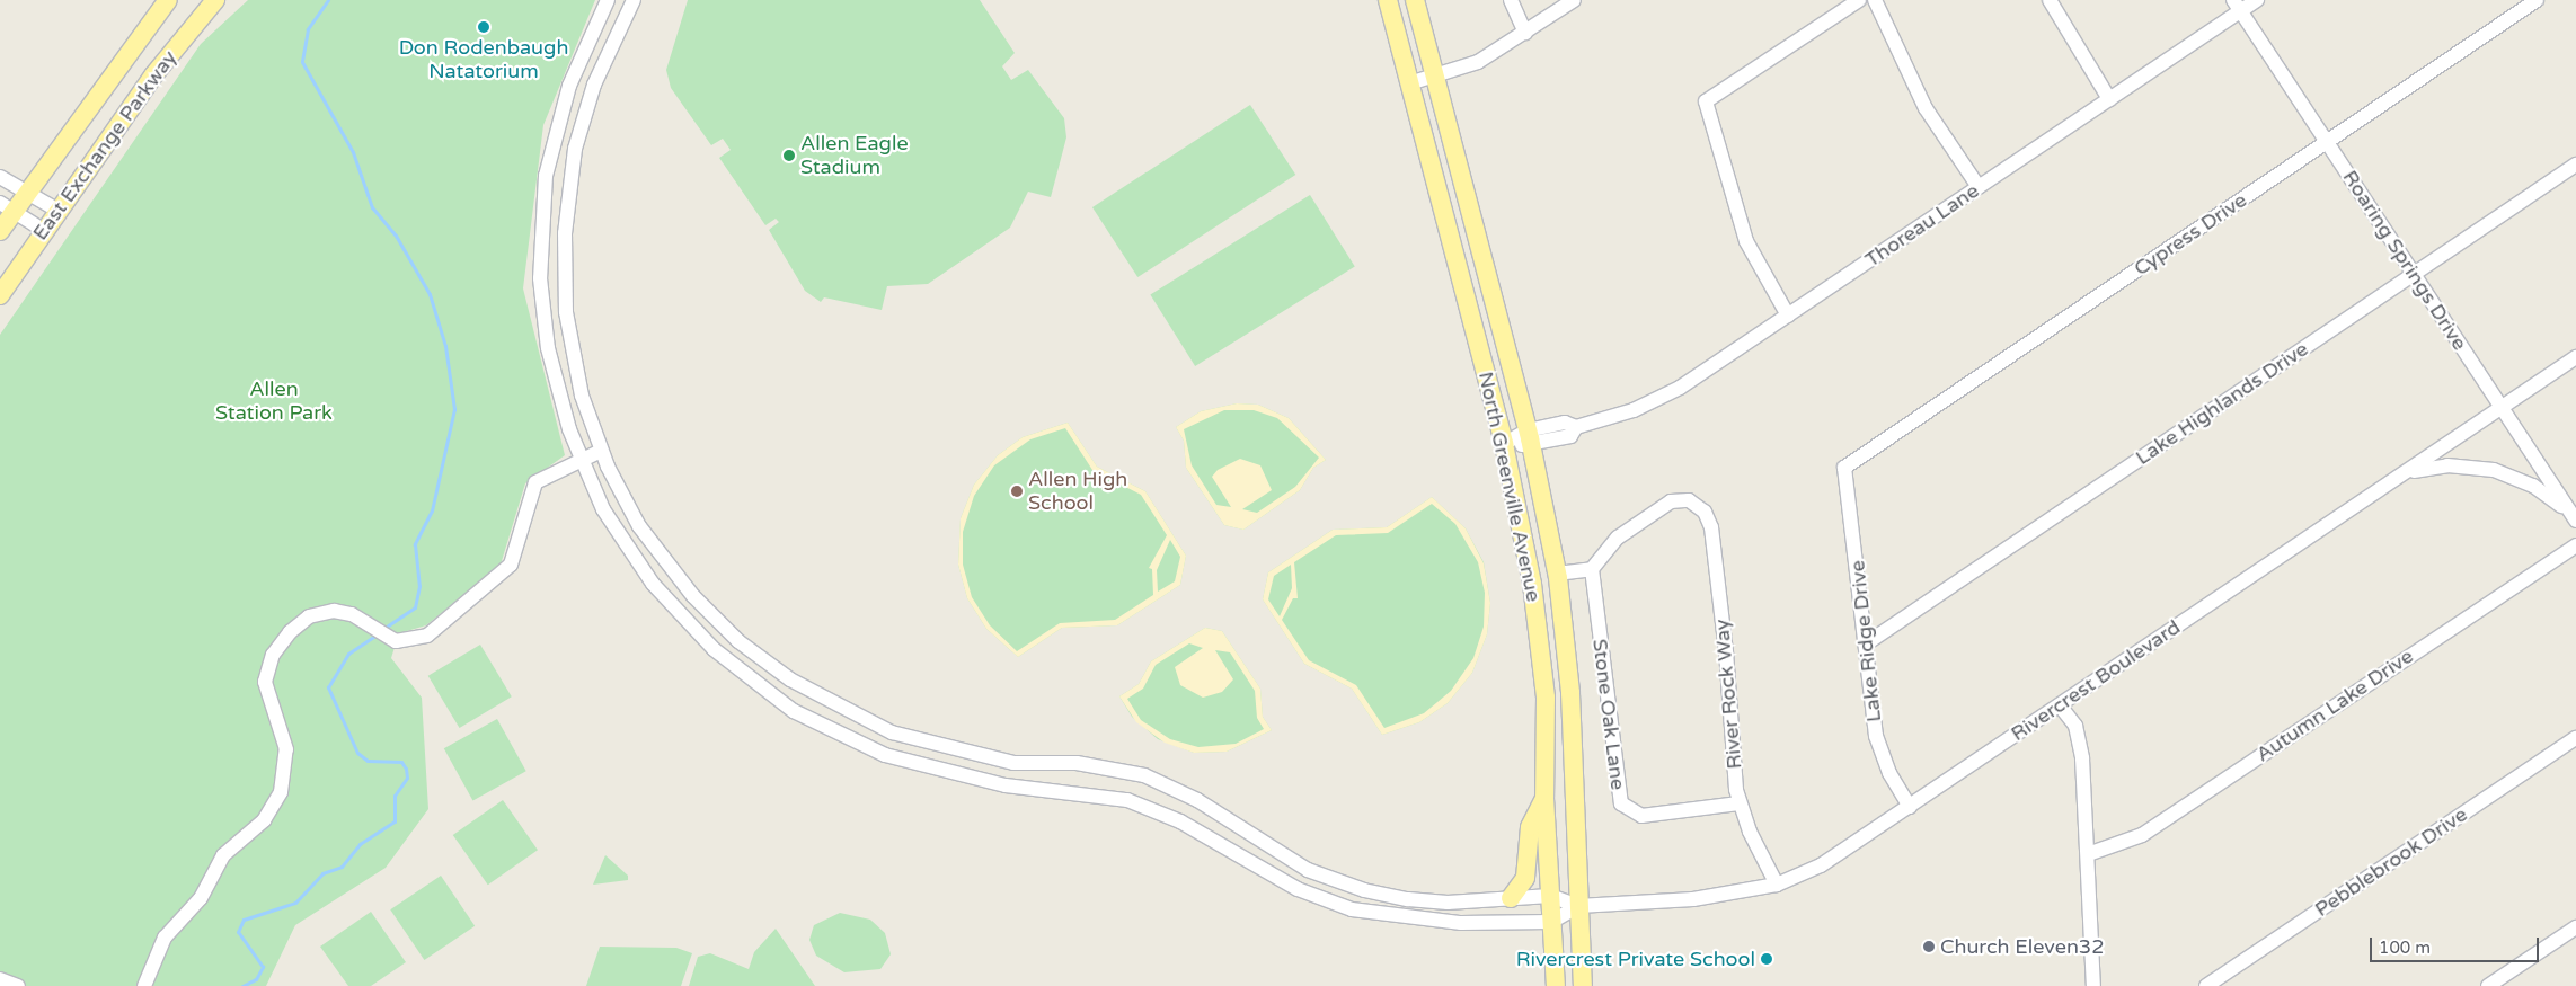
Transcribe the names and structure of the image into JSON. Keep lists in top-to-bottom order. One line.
{"streets":{"main road":["East Exchange Parkway","North Greenville Avenue"],"street":["Thoreau Lane","Cypress Drive","Roaring Springs Drive","Lake Highlands Drive","Lake Ridge Drive","Rivercrest Boulevard","River Rock Way","Autumn Lake Drive","Stone Oak Lane","Pebblebrook Drive"]},"crossings":[["Thoreau Lane","Roaring Springs Drive"],["Thoreau Lane","North Greenville Avenue"],["Cypress Drive","Roaring Springs Drive"],["Cypress Drive","Lake Ridge Drive"],["Roaring Springs Drive","Lake Highlands Drive"],["Roaring Springs Drive","Rivercrest Boulevard"],["Lake Highlands Drive","Lake Ridge Drive"],["North Greenville Avenue","Rivercrest Boulevard"],["Lake Ridge Drive","Rivercrest Boulevard"],["Rivercrest Boulevard","River Rock Way"],["River Rock Way","Stone Oak Lane"]],"parks":["Allen Station Park"],"places":["Don Rodenbaugh Natatorium","Allen Eagle Stadium","Allen High School","Church Eleven32","Rivercrest Private School"],"scale_bar":"100 m"}
